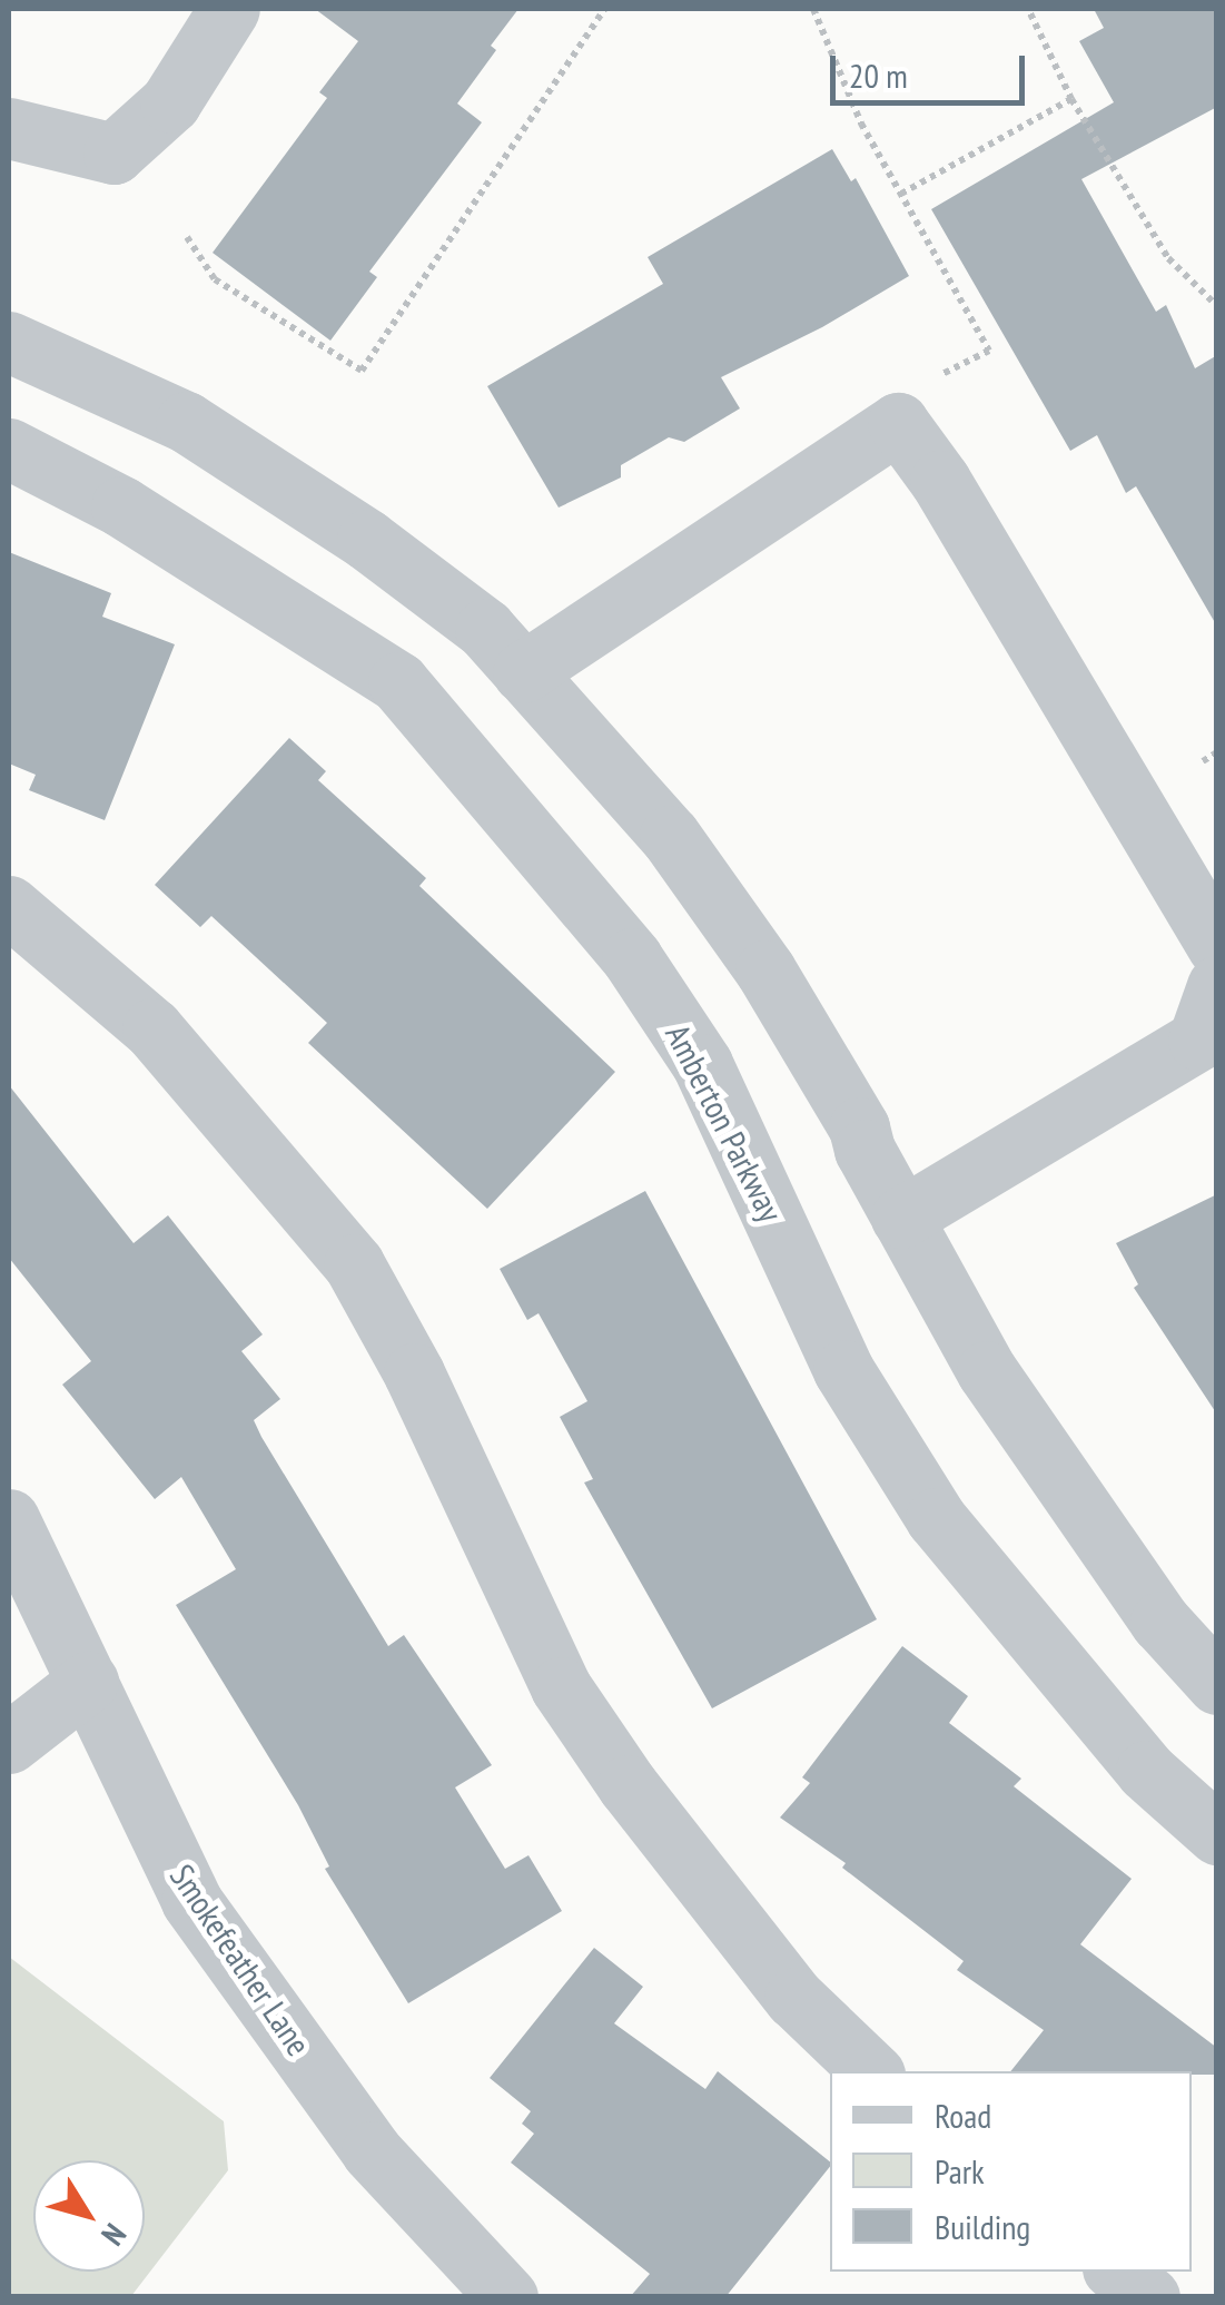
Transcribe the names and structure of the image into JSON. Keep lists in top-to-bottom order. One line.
{"streets":{"street":["Amberton Parkway","Smokefeather Lane"]},"legend":["Road","Park","Building"],"scale_bar":"20 m","north":"bottom right"}
